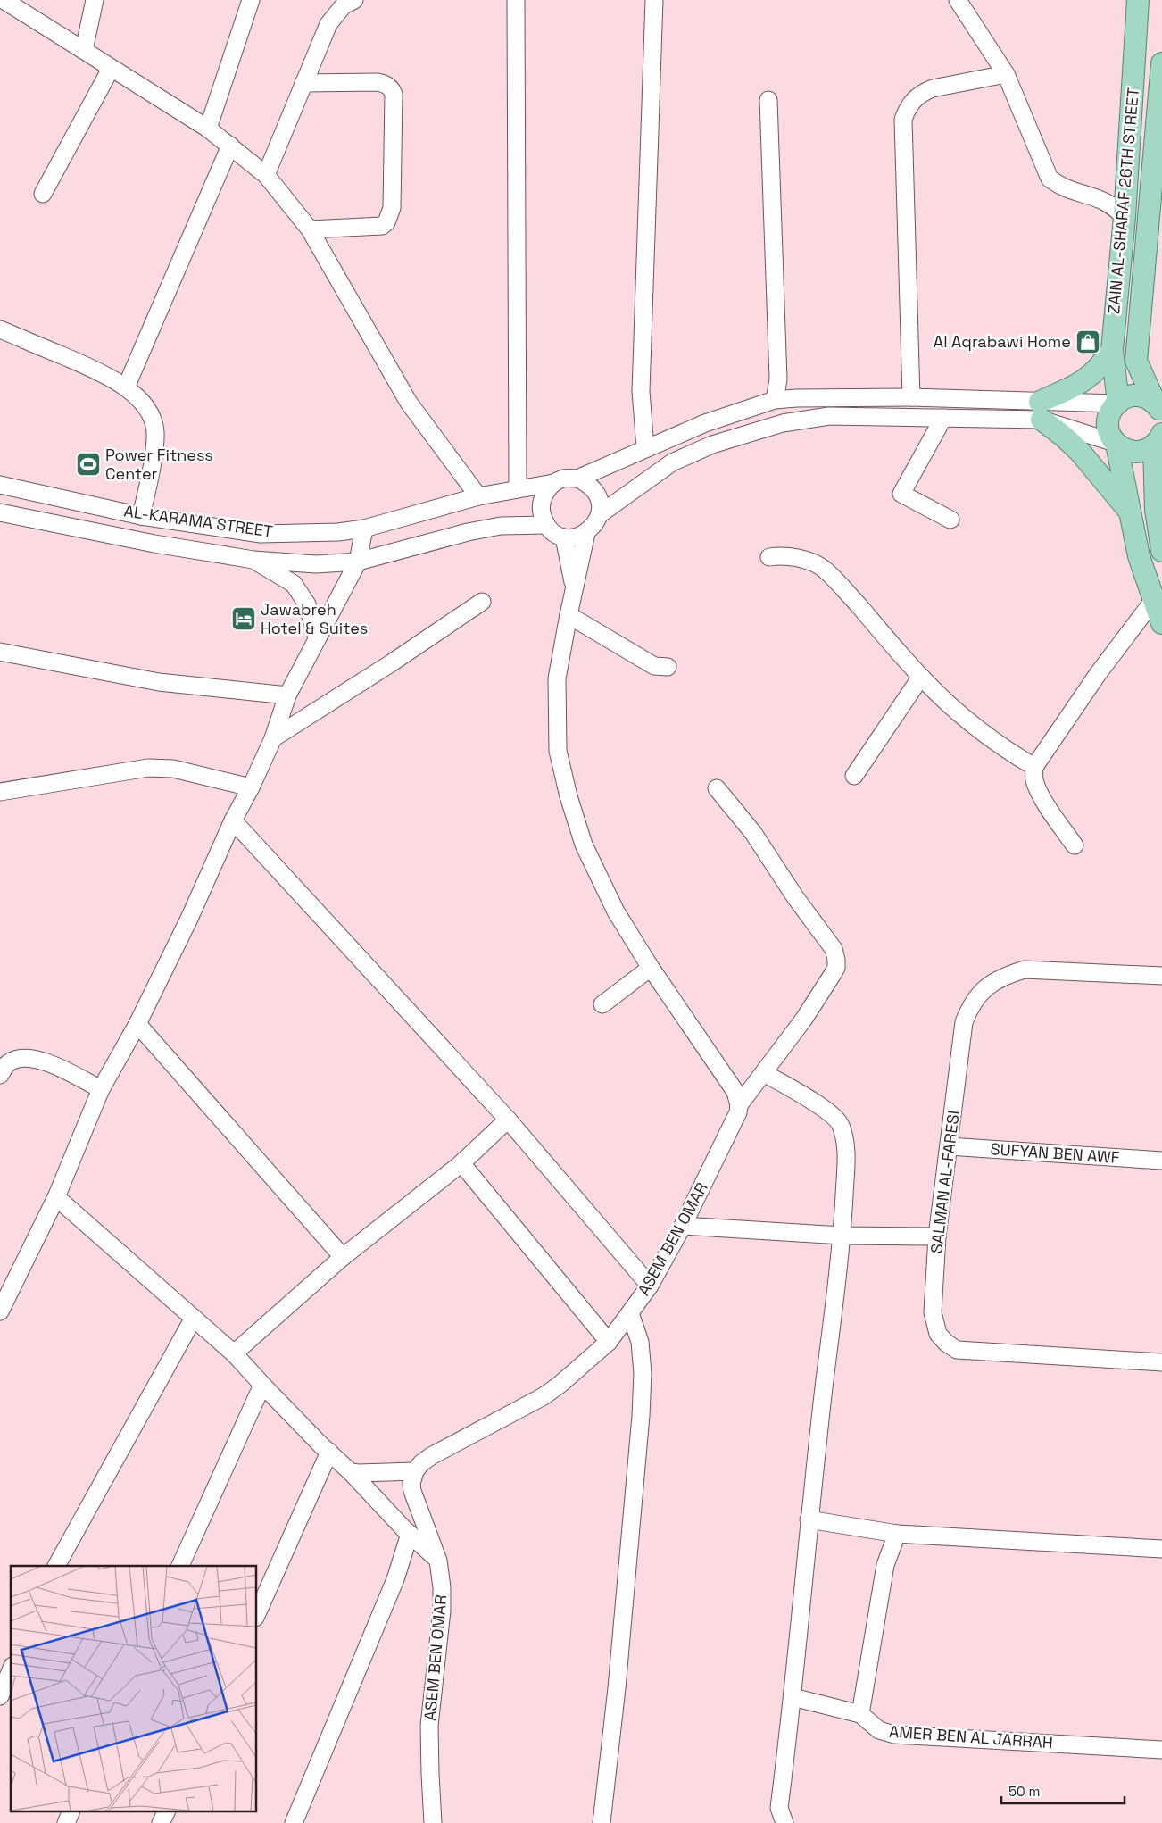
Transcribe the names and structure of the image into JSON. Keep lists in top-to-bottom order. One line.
{"streets":{"main road":["ZAIN AL-SHARAF 26TH STREET"],"street":["AL-KARAMA STREET","SUFYAN BEN AWF","SALMAN AL-FARESI","ASEM BEN OMAR","AMER BEN AL JARRAH"]},"crossings":[["SUFYAN BEN AWF","SALMAN AL-FARESI"]],"places":{"shop":["Al Aqrabawi Home"],"sports":["Power Fitness Center"],"hotel":["Jawabreh Hotel & Suites"]},"scale_bar":"50 m"}
